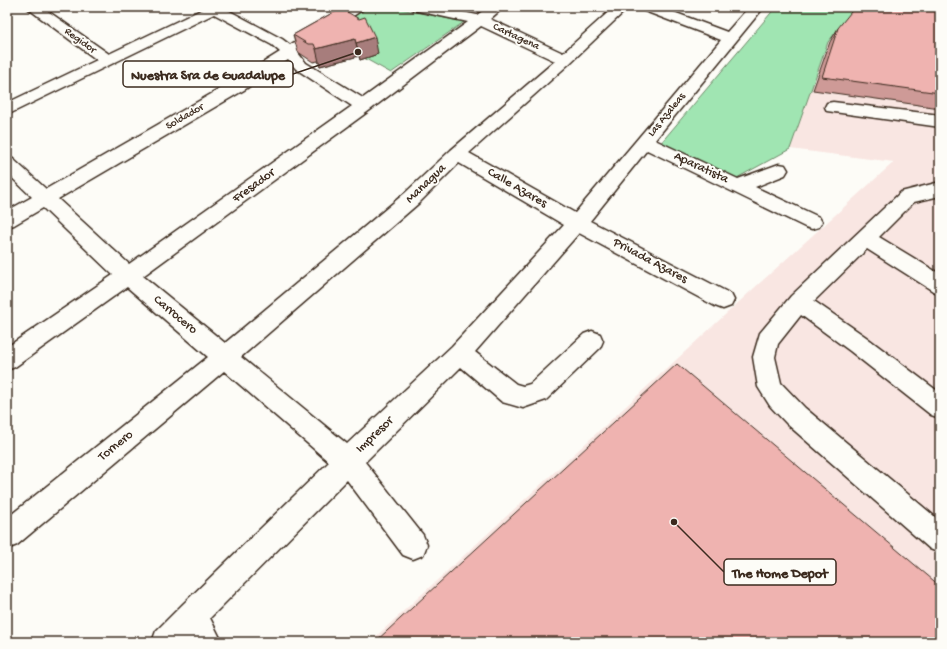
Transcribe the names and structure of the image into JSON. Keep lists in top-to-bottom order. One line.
{"streets":{"street":["Cartagena","Regidor","Las Azaleas","Soldador","Aparatista","Managua","Fresador","Calle Azares","Privada Azares","Carrocero","Impresor","Tornero"]},"crossings":[["Cartagena","Managua"],["Cartagena","Fresador"],["Las Azaleas","Aparatista"],["Las Azaleas","Calle Azares"],["Las Azaleas","Privada Azares"],["Las Azaleas","Impresor"],["Soldador","Carrocero"],["Managua","Calle Azares"],["Managua","Carrocero"],["Managua","Tornero"],["Fresador","Carrocero"],["Calle Azares","Privada Azares"],["Calle Azares","Impresor"],["Privada Azares","Impresor"],["Carrocero","Impresor"],["Carrocero","Tornero"]],"places":["Nuestra Sra de Guadalupe","The Home Depot"]}
